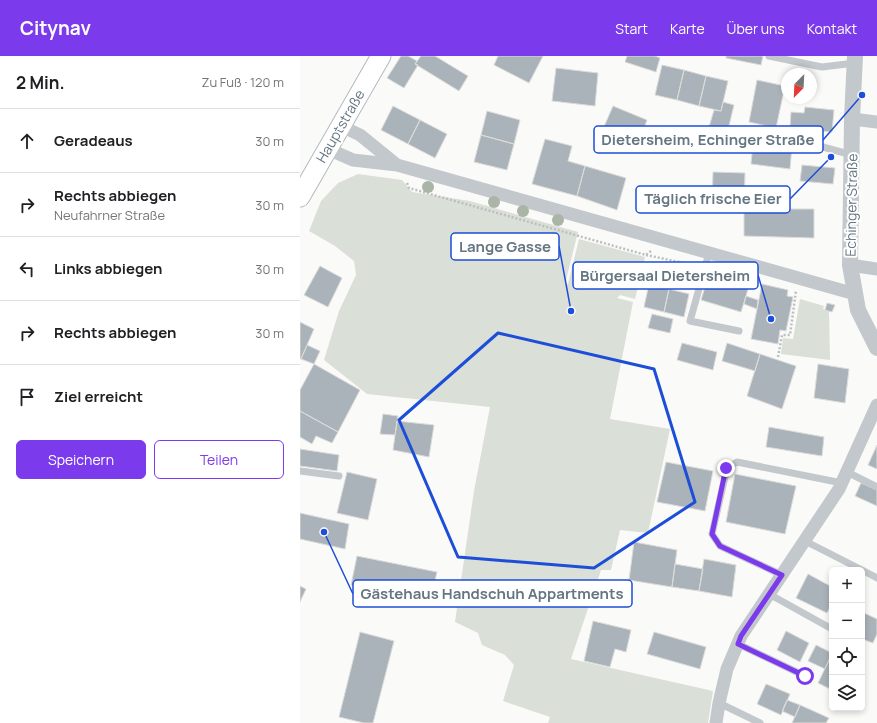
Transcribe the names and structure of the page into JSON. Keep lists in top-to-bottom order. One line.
{"streets":{"main road":["Hauptstraße"],"street":["Echinger Straße"]},"places":["Dietersheim, Echinger Straße","Täglich frische Eier","Lange Gasse","Bürgersaal Dietersheim","Gästehaus Handschuh Appartments"],"north":"bottom left","page":{"header":"Citynav","nav":["Start","Karte","Über uns","Kontakt"],"heading":["2 Min.","Zu Fuß · 120 m"],"list":[["Geradeaus","30 m"],["Rechts abbiegen","Neufahrner Straße","30 m"],["Links abbiegen","30 m"],["Rechts abbiegen","30 m"],"Ziel erreicht"],"buttons":["Speichern","Teilen"],"map_buttons":["+","−"]}}
